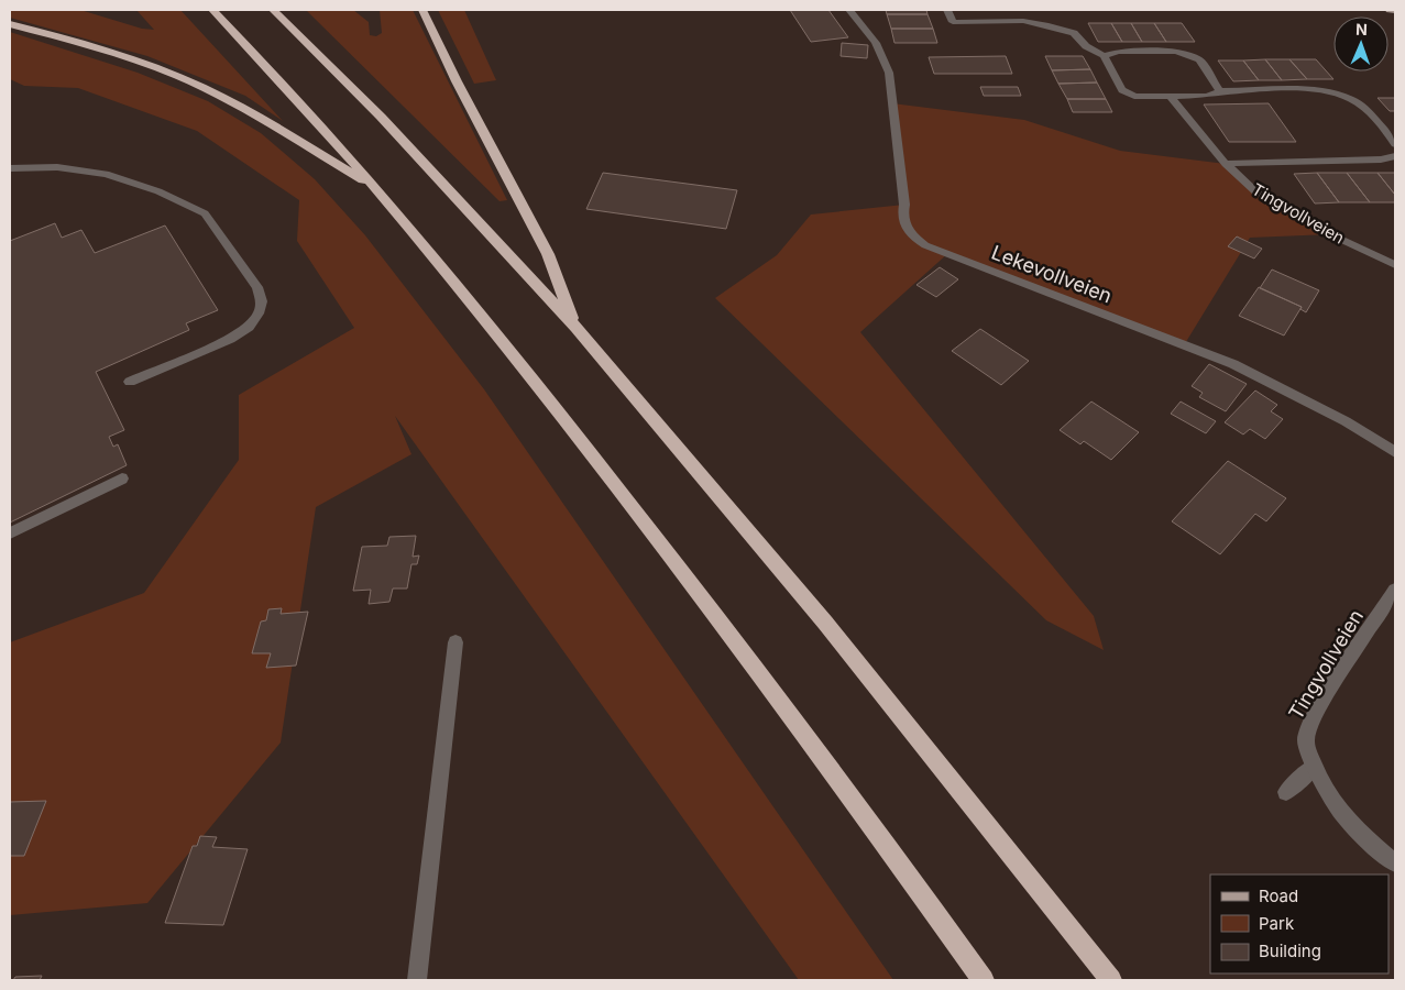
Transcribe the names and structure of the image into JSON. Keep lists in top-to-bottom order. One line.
{"streets":{"street":["Tingvollveien","Lekevollveien"]},"legend":["Road","Park","Building"],"north":"top"}
